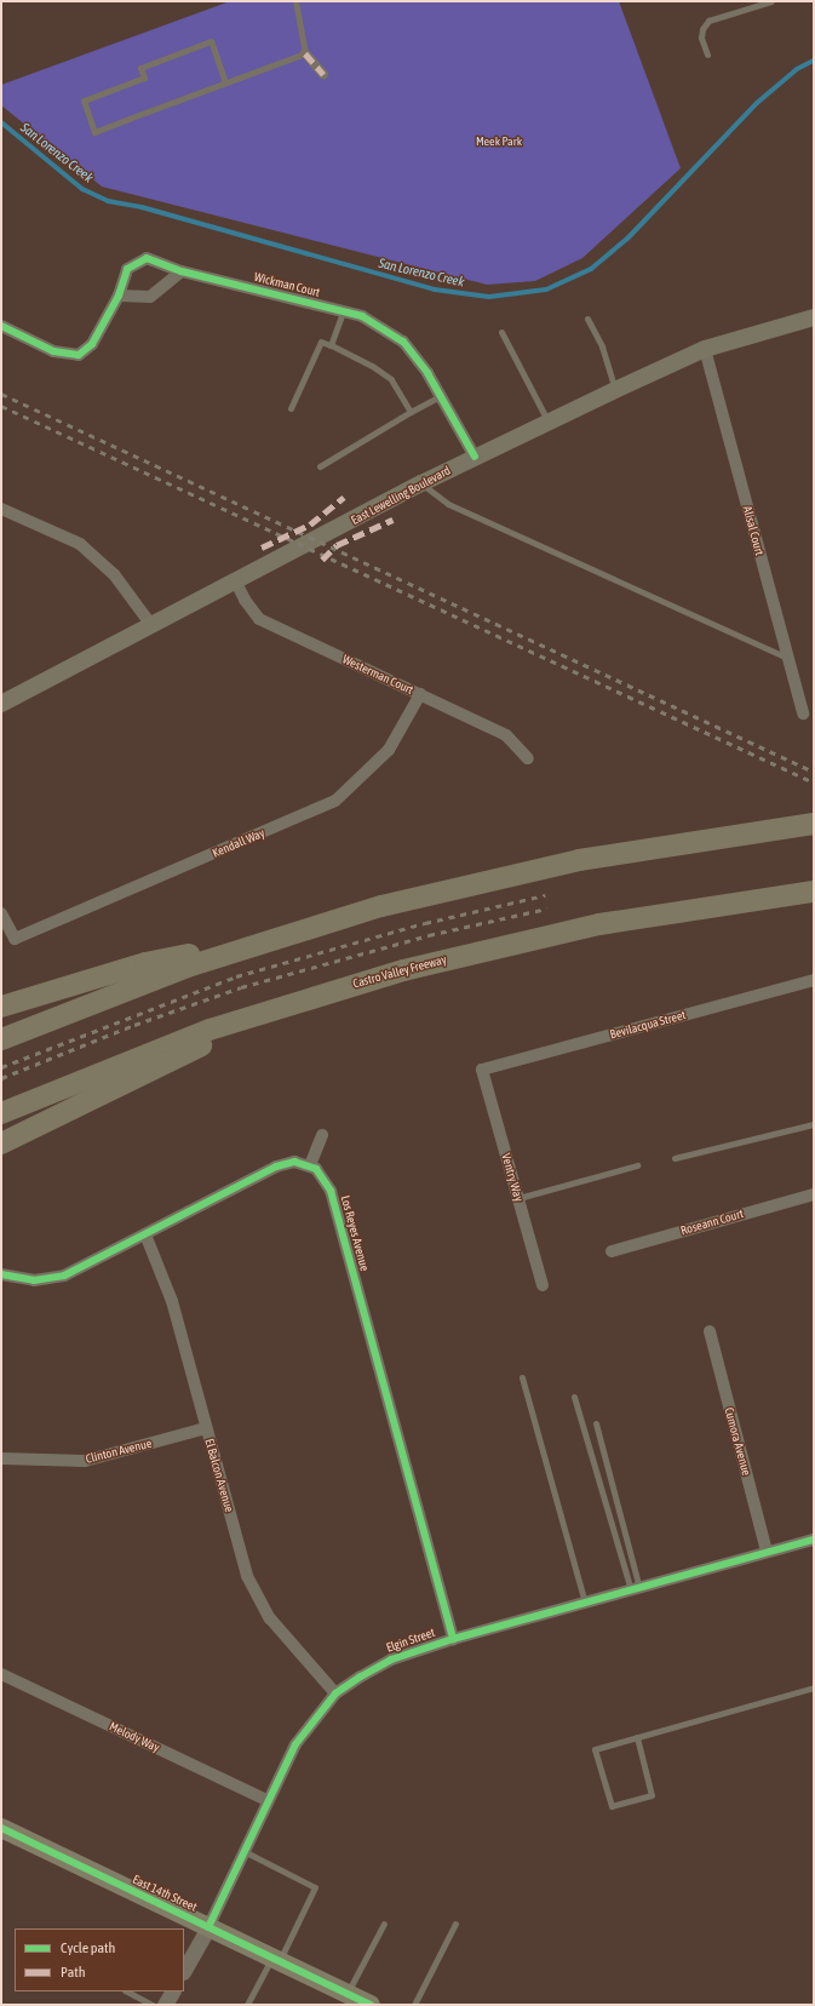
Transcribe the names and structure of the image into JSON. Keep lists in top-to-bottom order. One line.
{"streets":{"highway":["Castro Valley Freeway"],"main road":["East Lewelling Boulevard","East 14th Street"],"street":["Wickman Court","Alisal Court","Westerman Court","Kendall Way","Bevilacqua Street","Ventry Way","Roseann Court","Los Reyes Avenue","Cumora Avenue","Clinton Avenue","El Balcon Avenue","Elgin Street","Melody Way"]},"crossings":[["Wickman Court","East Lewelling Boulevard"],["East Lewelling Boulevard","Alisal Court"],["East Lewelling Boulevard","Westerman Court"],["Westerman Court","Kendall Way"],["Bevilacqua Street","Ventry Way"],["Los Reyes Avenue","Elgin Street"],["Cumora Avenue","Elgin Street"],["Clinton Avenue","El Balcon Avenue"],["El Balcon Avenue","Elgin Street"],["Elgin Street","Melody Way"],["Elgin Street","East 14th Street"]],"water":["San Lorenzo Creek"],"parks":["Meek Park"],"legend":["Cycle path","Path"]}
